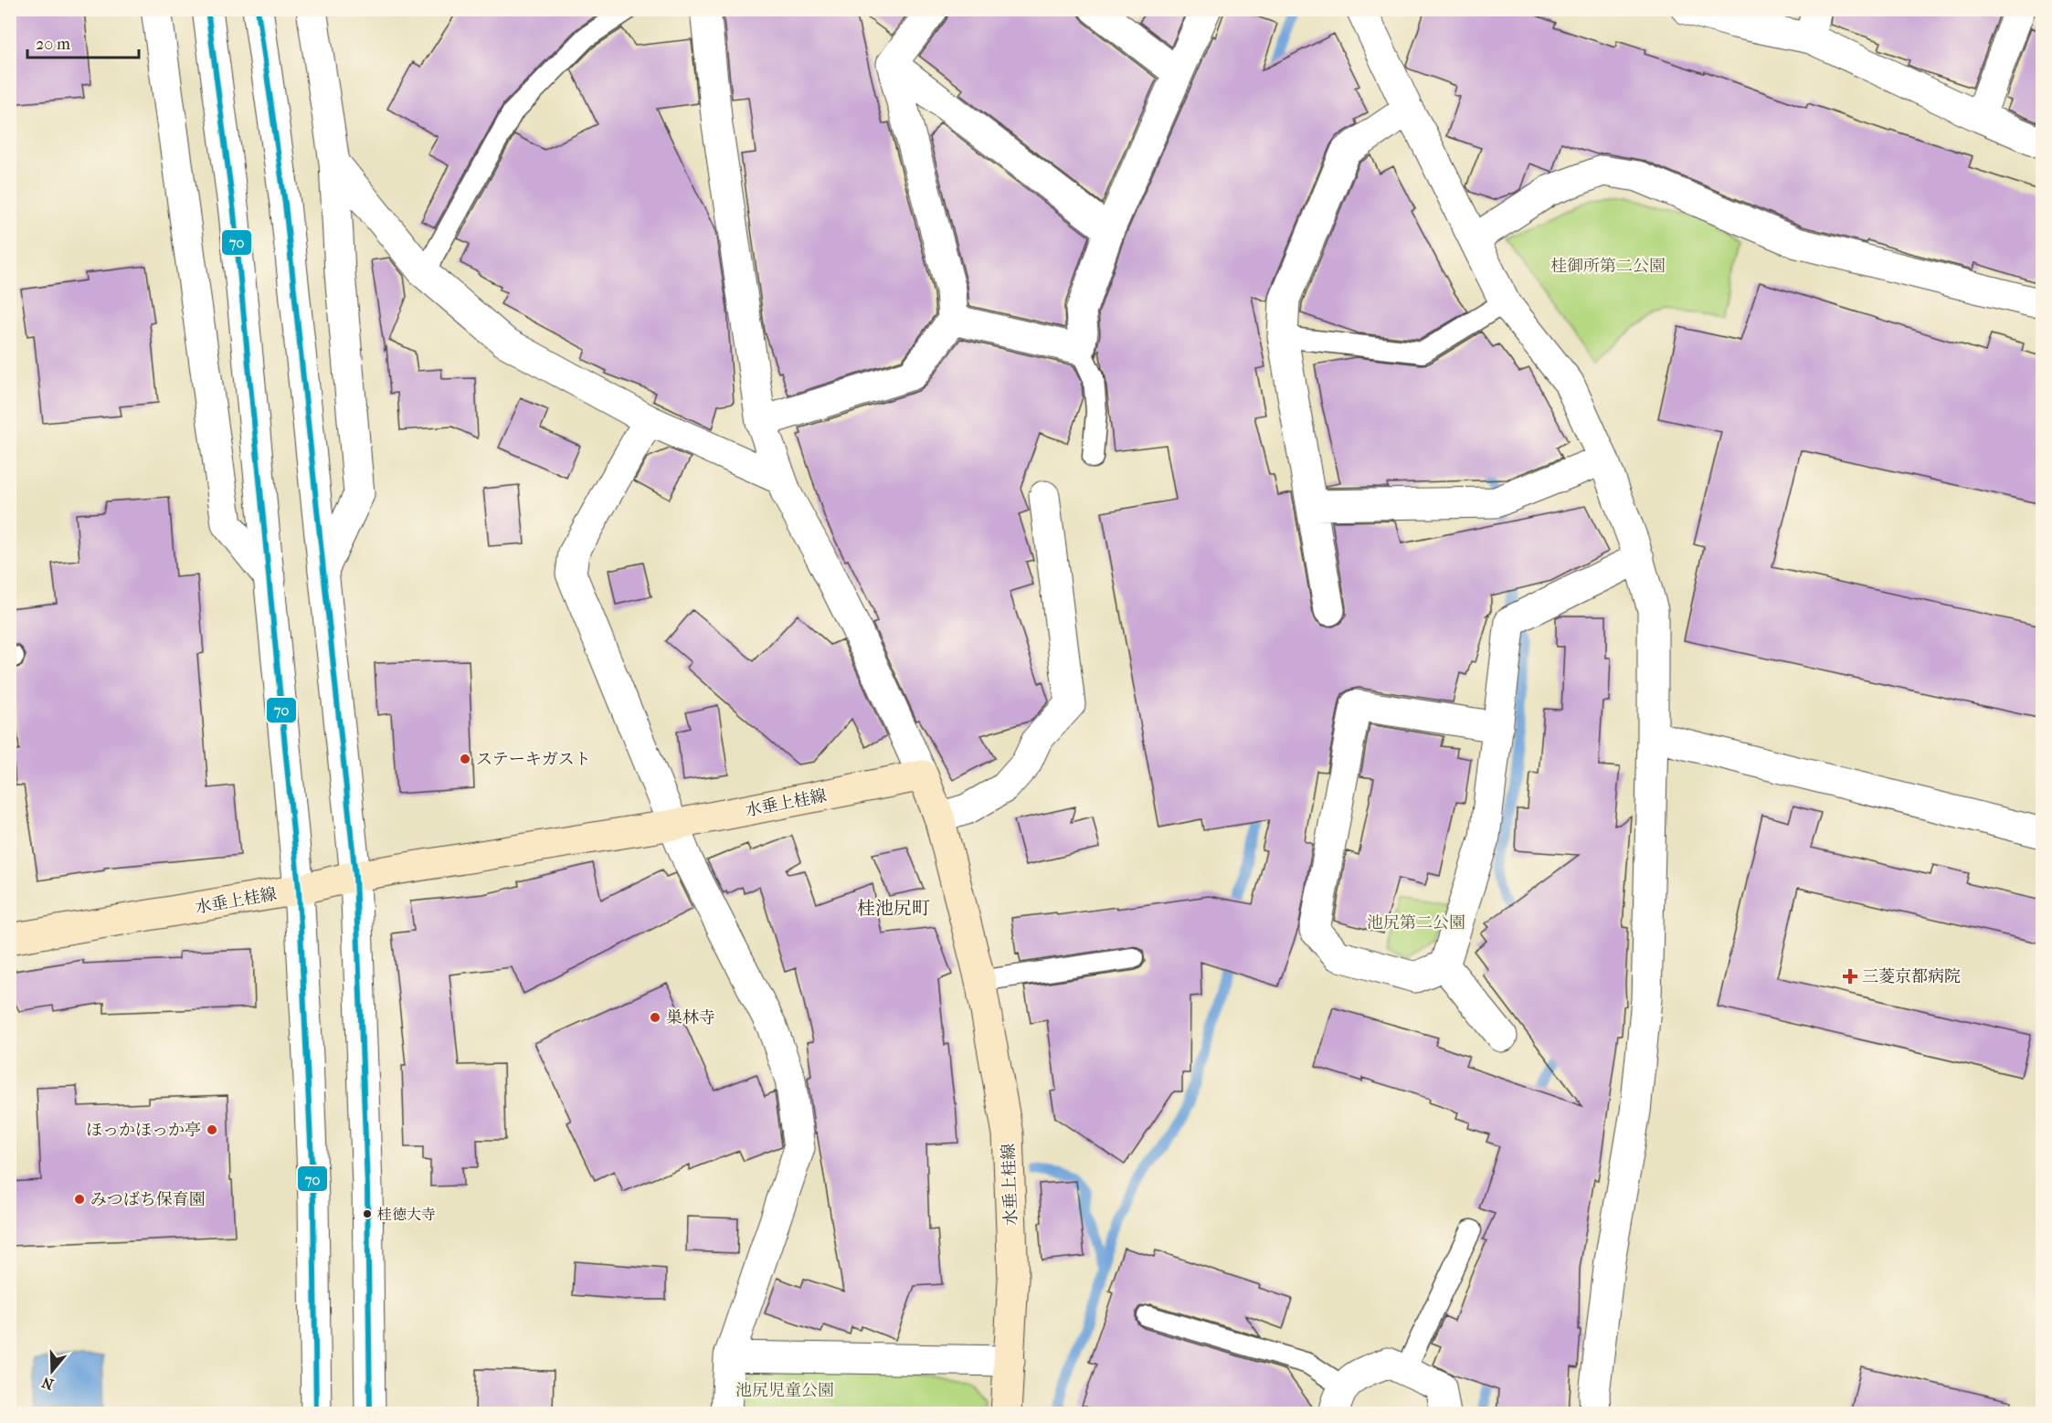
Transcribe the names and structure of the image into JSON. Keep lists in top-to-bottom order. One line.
{"streets":{"main road":["水垂上桂線"]},"districts":["桂池尻町"],"parks":["桂御所第二公園","池尻第二公園","池尻児童公園"],"places":{"other":["ステーキガスト","巣林寺","ほっかほっか亭","みつばち保育園","桂徳大寺"],"health":["三菱京都病院"]},"lines":["transit line 70"],"scale_bar":"20 m","north":"bottom"}
